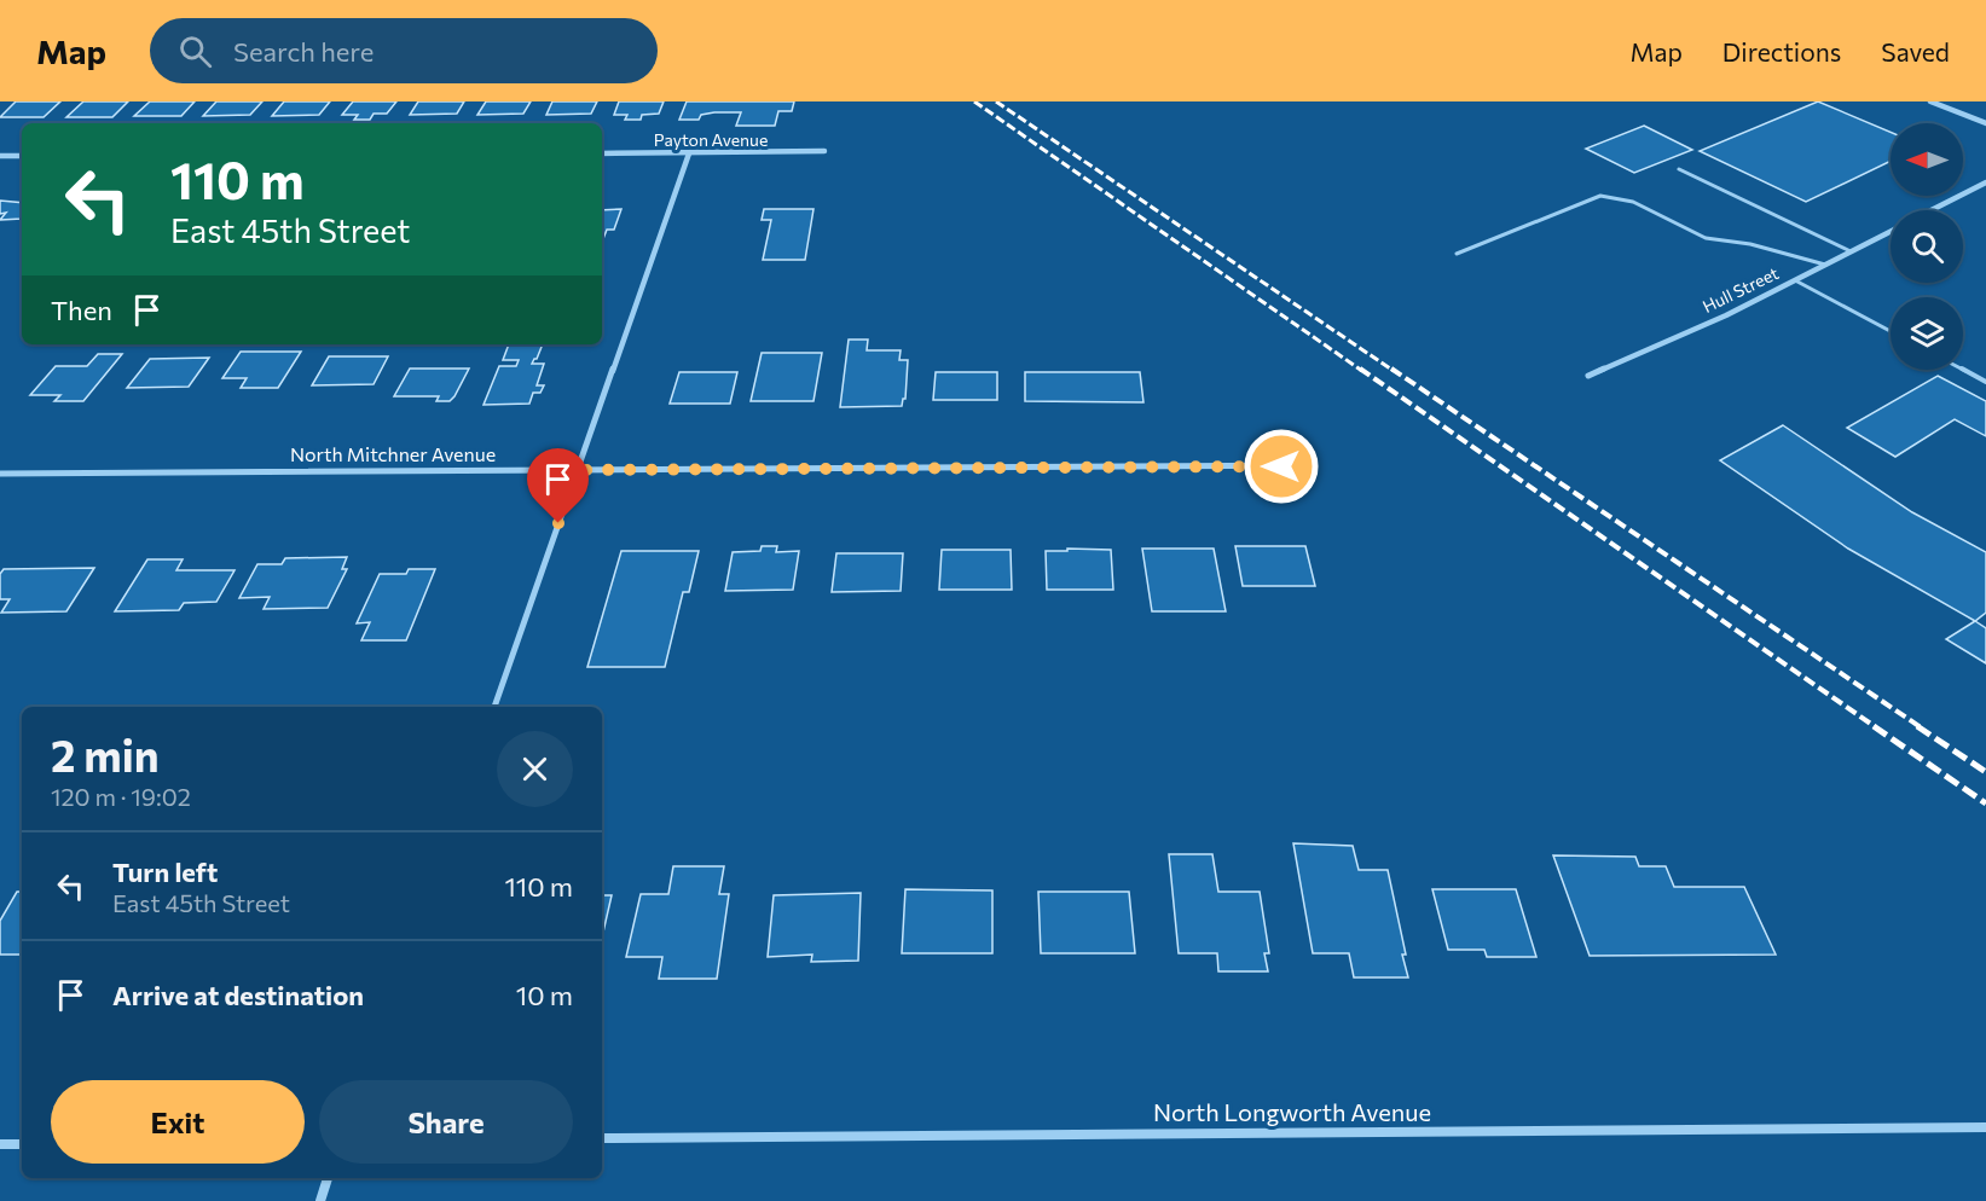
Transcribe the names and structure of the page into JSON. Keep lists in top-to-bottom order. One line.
{"streets":{"street":["Payton Avenue","Hull Street","North Mitchner Avenue","North Longworth Avenue"]},"north":"left","page":{"header":"Map","search":"Search here","nav":["Map","Directions","Saved"],"turn":["110 m","East 45th Street"],"then":"Then","heading":["2 min","120 m · 19:02"],"list":[{"name":"Turn left","note":"East 45th Street","value":"110 m"},{"name":"Arrive at destination","value":"10 m"}],"buttons":["Exit","Share"]}}
